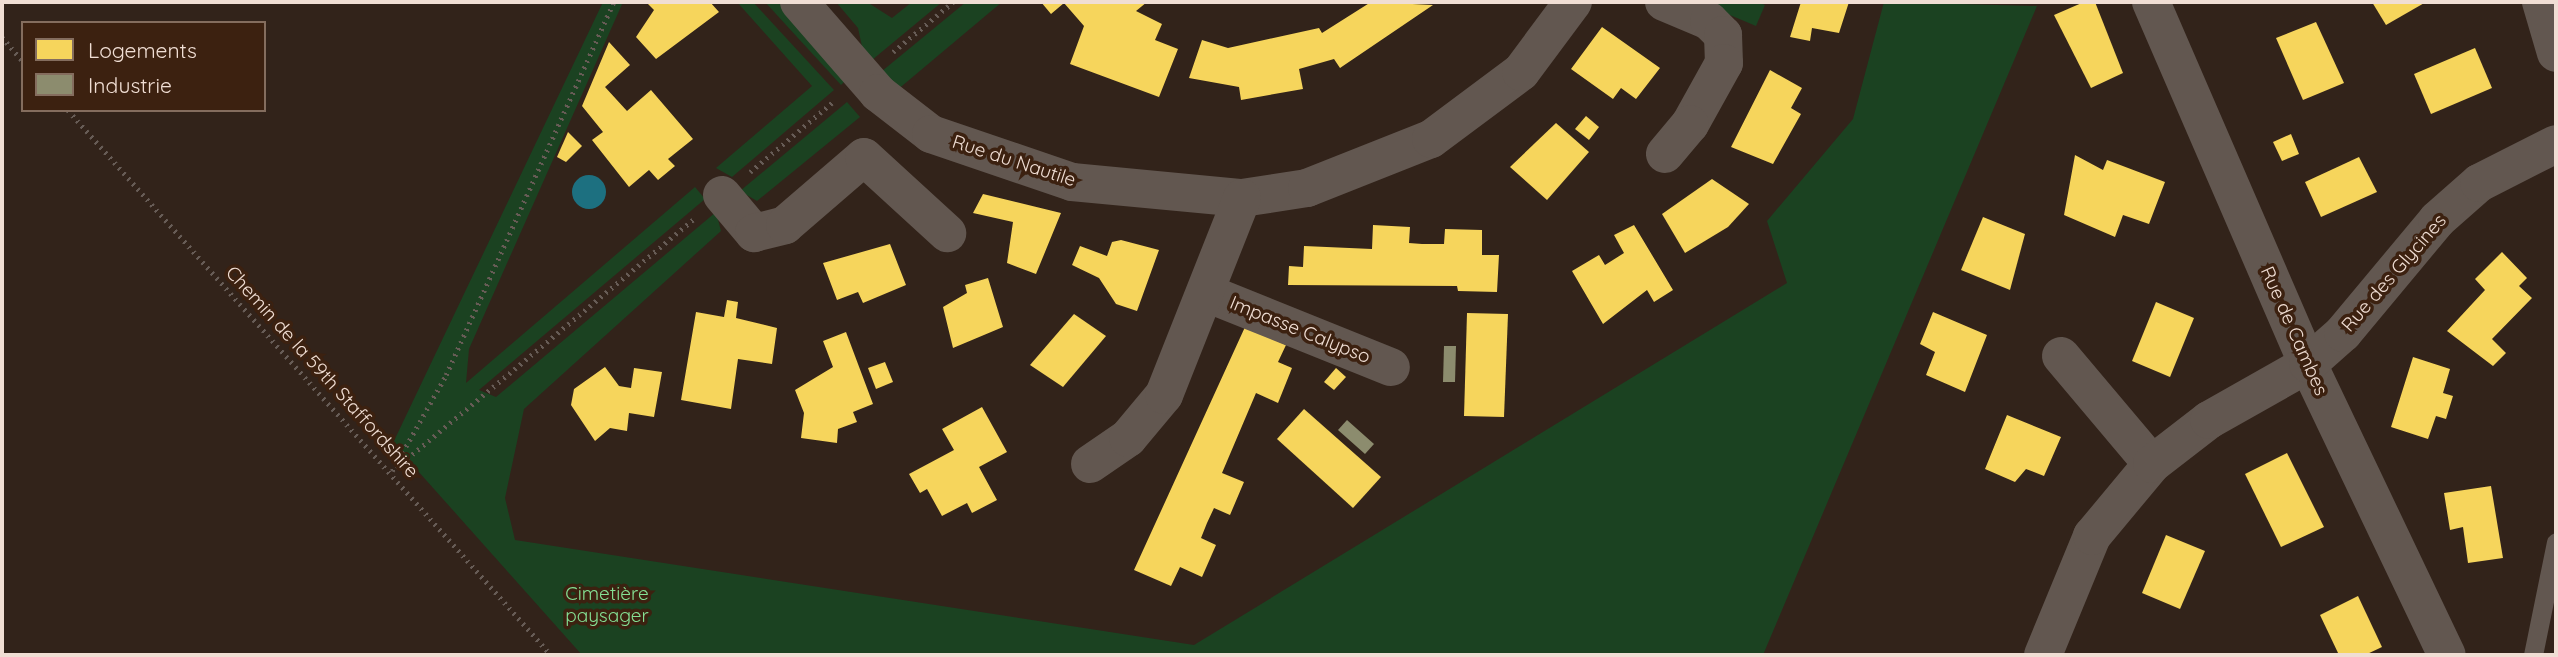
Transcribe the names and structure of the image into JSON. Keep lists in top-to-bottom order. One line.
{"streets":{"street":["Rue du Nautile","Rue des Glycines","Impasse Calypso","Rue de Cambes"],"path":["Chemin de la 59th Staffordshire"]},"crossings":[["Rue du Nautile","Impasse Calypso"],["Rue des Glycines","Rue de Cambes"]],"parks":["Cimetière paysager"],"legend":["Logements","Industrie"]}
